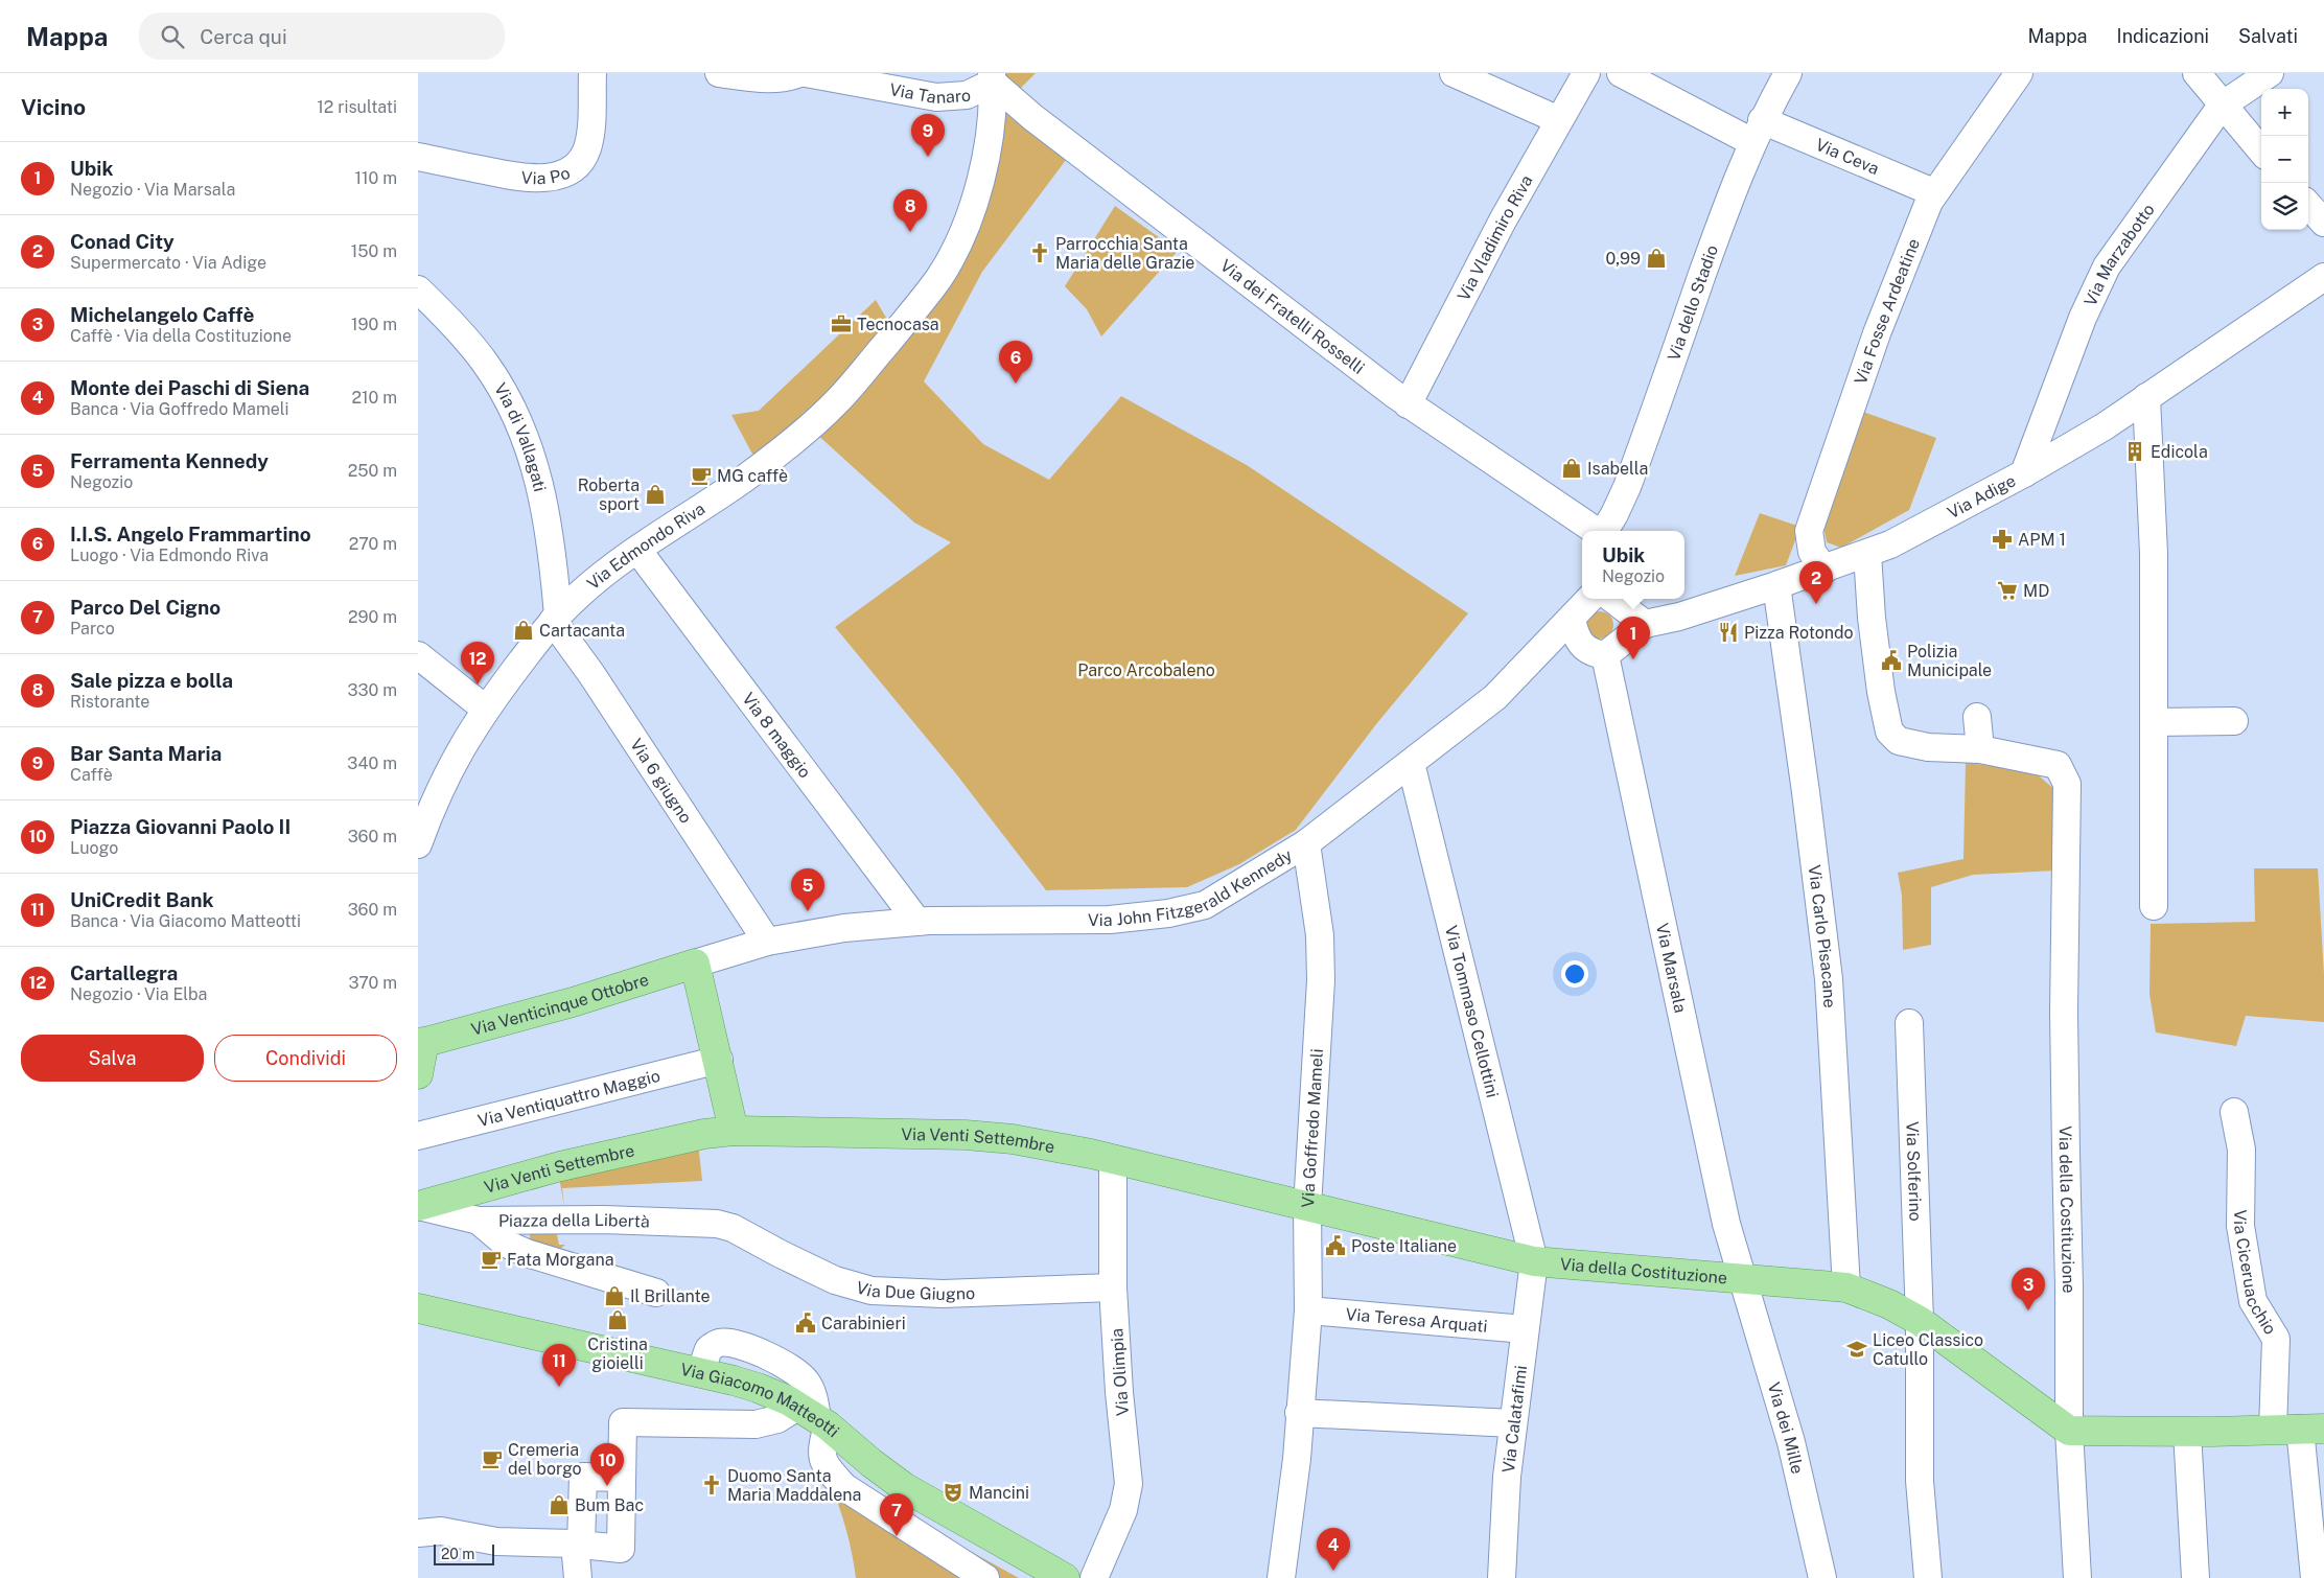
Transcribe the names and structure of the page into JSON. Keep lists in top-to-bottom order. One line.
{"streets":{"main road":["Via Venticinque Ottobre","Via Venti Settembre","Via della Costituzione","Via Giacomo Matteotti"],"street":["Via Tanaro","Via Ceva","Via Po","Via Vladimiro Riva","Via Marzabotto","Via dello Stadio","Via Fosse Ardeatine","Via dei Fratelli Rosselli","Via di Vallagati","Via Adige","Via Edmondo Riva","Via 8 maggio","Via 6 giugno","Via John Fitzgerald Kennedy","Via Carlo Pisacane","Via Marsala","Via Tommaso Cellottini","Via Ventiquattro Maggio","Via Goffredo Mameli","Via Solferino","Piazza della Libertà","Via Ciceruacchio","Via Due Giugno","Via Teresa Arquati","Via Olimpia","Via Calatafimi","Via dei Mille"]},"crossings":[["Via Tanaro","Via dei Fratelli Rosselli"],["Via Tanaro","Via Edmondo Riva"],["Via Ceva","Via dello Stadio"],["Via Ceva","Via Fosse Ardeatine"],["Via Vladimiro Riva","Via dei Fratelli Rosselli"],["Via Marzabotto","Via Adige"],["Via Fosse Ardeatine","Via Adige"],["Via dei Fratelli Rosselli","Via Edmondo Riva"],["Via di Vallagati","Via Edmondo Riva"],["Via di Vallagati","Via 6 giugno"],["Via Adige","Via Carlo Pisacane"],["Via Adige","Via della Costituzione"],["Via Edmondo Riva","Via 8 maggio"],["Via Edmondo Riva","Via 6 giugno"],["Via 8 maggio","Via John Fitzgerald Kennedy"],["Via 6 giugno","Via John Fitzgerald Kennedy"],["Via John Fitzgerald Kennedy","Via Venticinque Ottobre"],["Via John Fitzgerald Kennedy","Via Tommaso Cellottini"],["Via John Fitzgerald Kennedy","Via Goffredo Mameli"],["Via Carlo Pisacane","Via della Costituzione"],["Via Marsala","Via della Costituzione"],["Via Marsala","Via dei Mille"],["Via Tommaso Cellottini","Via Venti Settembre"],["Via Tommaso Cellottini","Via della Costituzione"],["Via Tommaso Cellottini","Via Calatafimi"],["Via Goffredo Mameli","Via Venti Settembre"],["Via Goffredo Mameli","Via Teresa Arquati"],["Via Venti Settembre","Via della Costituzione"],["Via Venti Settembre","Piazza della Libertà"],["Via Venti Settembre","Via Olimpia"],["Via Venti Settembre","Via Calatafimi"],["Via Solferino","Via della Costituzione"],["Via della Costituzione","Via Calatafimi"],["Via della Costituzione","Via dei Mille"],["Piazza della Libertà","Via Due Giugno"],["Via Due Giugno","Via Olimpia"],["Via Teresa Arquati","Via Calatafimi"]],"parks":["Parco Arcobaleno"],"places":{"church":["Parrocchia Santa Maria delle Grazie","Duomo Santa Maria Maddalena"],"shop":["0,99","Isabella","Roberta sport","Cartacanta","Il Brillante","Cristina gioielli","Bum Bac"],"office":["Tecnocasa"],"building":["Edicola"],"cafe":["MG caffè","Fata Morgana","Cremeria del borgo"],"pharmacy":["APM 1"],"supermarket":["MD"],"restaurant":["Pizza Rotondo"],"public building":["Polizia Municipale","Poste Italiane","Carabinieri"],"school or university":["Liceo Classico Catullo"],"theatre":["Mancini"]},"scale_bar":"20 m","page":{"header":"Mappa","search":"Cerca qui","nav":["Mappa","Indicazioni","Salvati"],"heading":["Vicino","12 risultati"],"map_buttons":["+","−"],"pins":["9","8","6","2","1","12","5","3","11","10","7","4"],"list":[{"mark":"1","name":"Ubik","note":"Negozio · Via Marsala","value":"110 m"},{"mark":"2","name":"Conad City","note":"Supermercato · Via Adige","value":"150 m"},{"mark":"3","name":"Michelangelo Caffè","note":"Caffè · Via della Costituzione","value":"190 m"},{"mark":"4","name":"Monte dei Paschi di Siena","note":"Banca · Via Goffredo Mameli","value":"210 m"},{"mark":"5","name":"Ferramenta Kennedy","note":"Negozio","value":"250 m"},{"mark":"6","name":"I.I.S. Angelo Frammartino","note":"Luogo · Via Edmondo Riva","value":"270 m"},{"mark":"7","name":"Parco Del Cigno","note":"Parco","value":"290 m"},{"mark":"8","name":"Sale pizza e bolla","note":"Ristorante","value":"330 m"},{"mark":"9","name":"Bar Santa Maria","note":"Caffè","value":"340 m"},{"mark":"10","name":"Piazza Giovanni Paolo II","note":"Luogo","value":"360 m"},{"mark":"11","name":"UniCredit Bank","note":"Banca · Via Giacomo Matteotti","value":"360 m"},{"mark":"12","name":"Cartallegra","note":"Negozio · Via Elba","value":"370 m"}],"popup":["Ubik","Negozio"],"buttons":["Salva","Condividi"],"scale":"20 m"}}
